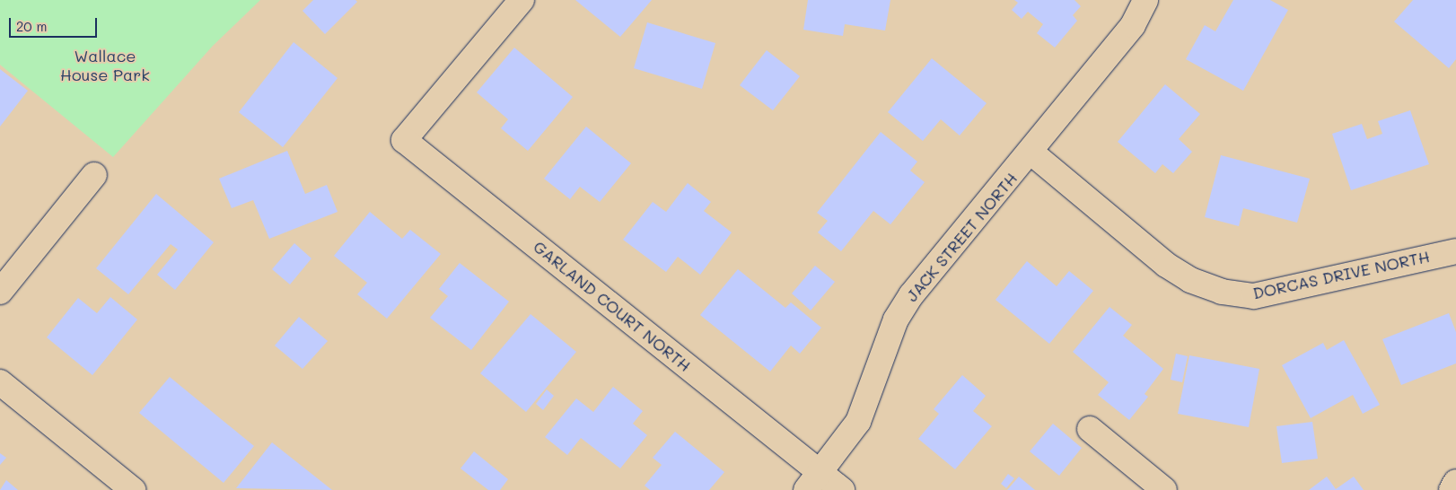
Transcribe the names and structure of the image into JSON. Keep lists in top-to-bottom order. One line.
{"streets":{"street":["JACK STREET NORTH","DORCAS DRIVE NORTH","GARLAND COURT NORTH"]},"crossings":[["JACK STREET NORTH","DORCAS DRIVE NORTH"],["JACK STREET NORTH","GARLAND COURT NORTH"]],"parks":["Wallace House Park"],"scale_bar":"20 m"}
